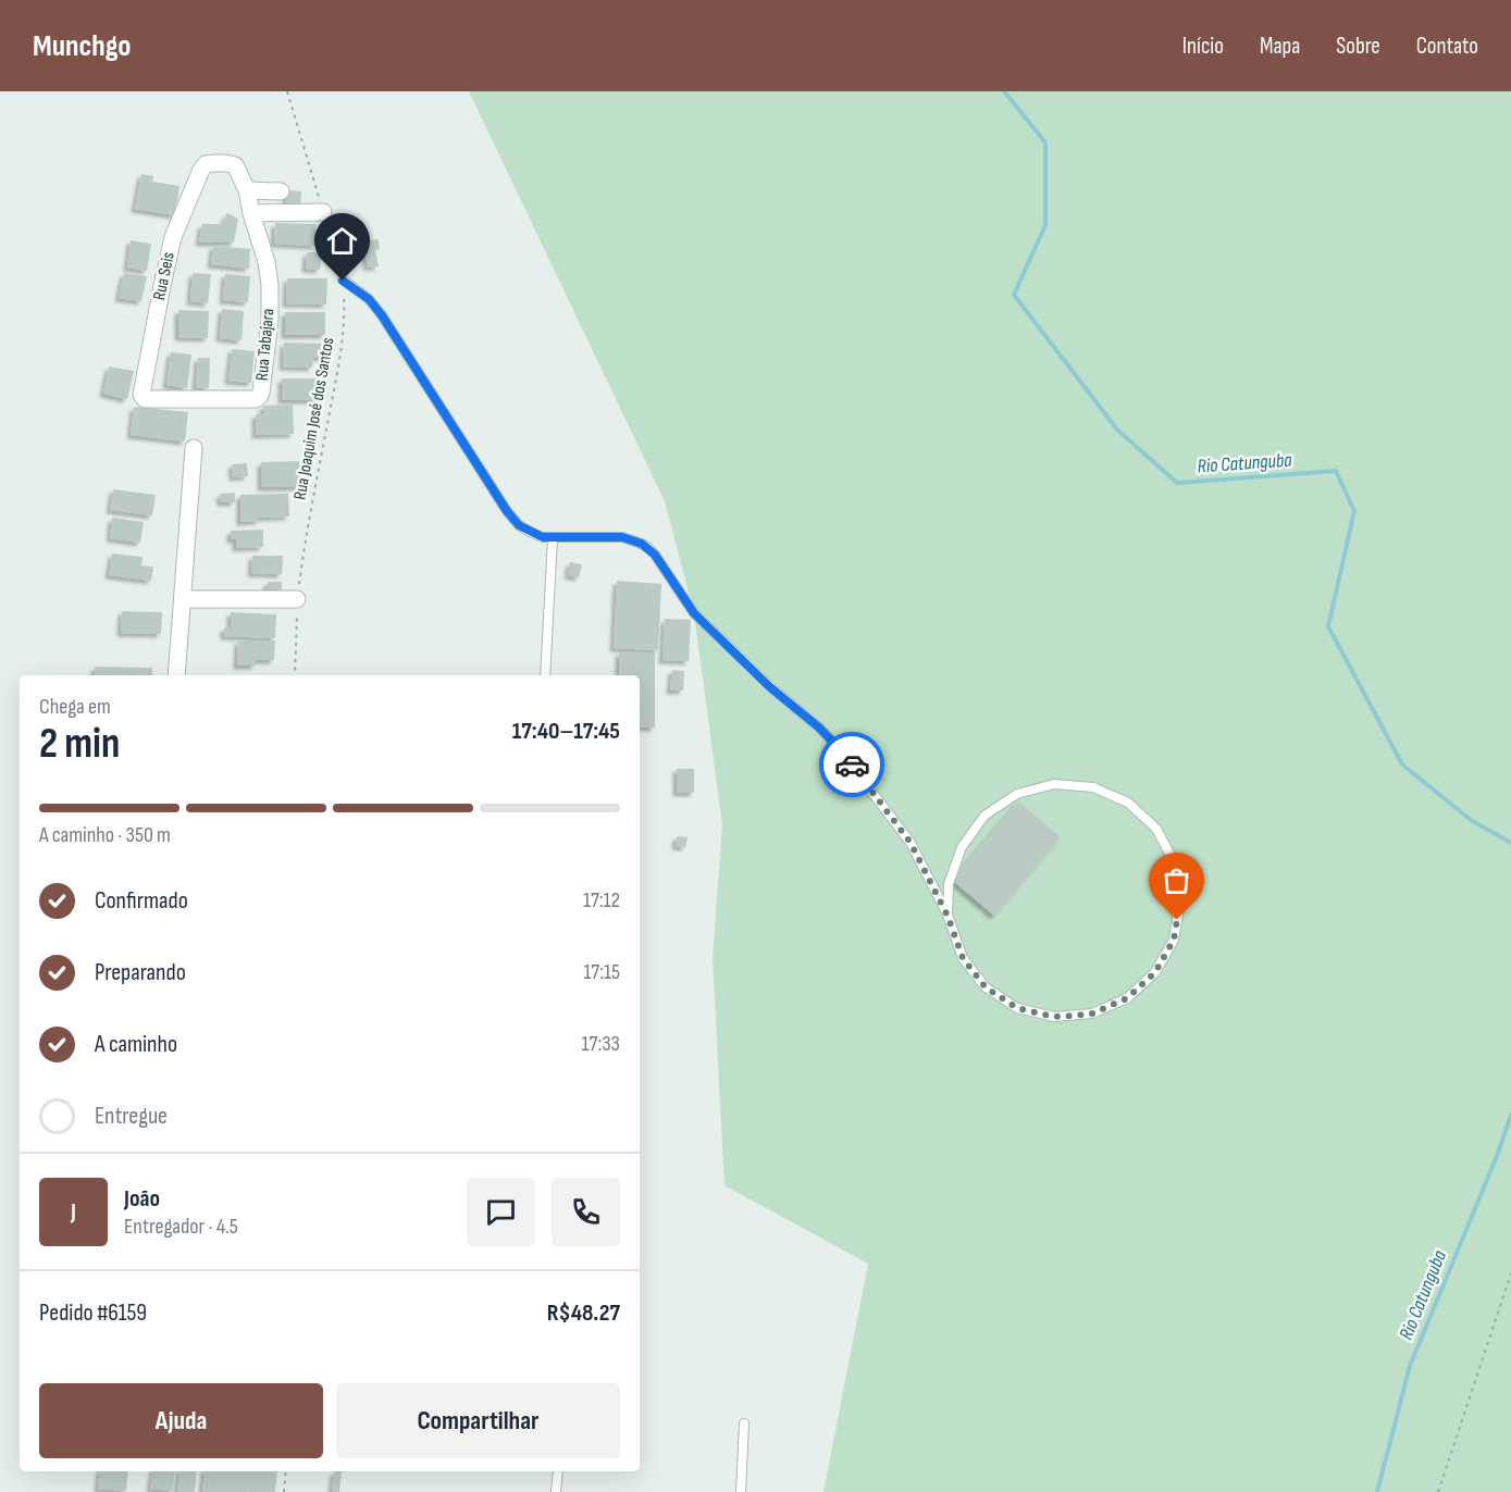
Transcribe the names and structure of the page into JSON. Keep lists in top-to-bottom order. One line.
{"streets":{"street":["Rua Seis","Rua Tabajara"],"path":["Rua Joaquim José dos Santos"]},"crossings":[["Rua Seis","Rua Tabajara"]],"water":["Rio Catunguba"],"page":{"header":"Munchgo","nav":["Início","Mapa","Sobre","Contato"],"heading":["2 min","Chega em","17:40–17:45"],"panel":["João","Entregador · 4.5","Pedido #6159","R$48.27"],"bar":"A caminho · 350 m","list":[["Confirmado","17:12"],["Preparando","17:15"],["A caminho","17:33"],"Entregue"],"round":"J","buttons":["Ajuda","Compartilhar"]}}
